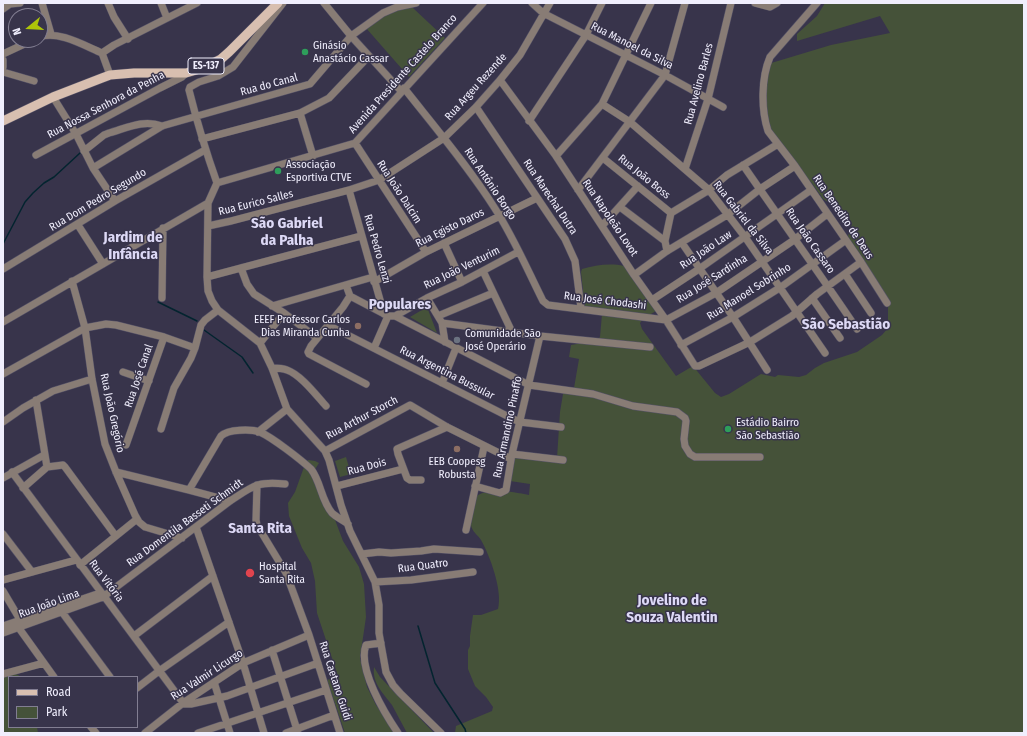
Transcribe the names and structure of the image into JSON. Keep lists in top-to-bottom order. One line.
{"streets":{"main road":["ES-137"],"street":["Rua Manoel da Silva","Avenida Presidente Castelo Branco","Rua Avelino Barles","Rua do Canal","Rua Argeu Rezende","Rua Nossa Senhora da Penha","Rua João Boss","Rua Antônio Borgo","Rua João Dalcim","Rua Marechal Dutra","Rua Dom Pedro Segundo","Rua Eurico Salles","Rua Benedito de Deus","Rua Napoleão Lovot","Rua Gabriel da Silva","Rua Egisto Daros","Rua João Cassaro","Rua Pedro Lenzi","Rua João Law","Rua João Venturim","Rua José Sardinha","Rua Manoel Sobrinho","Rua José Chodashi","Rua Argentina Bussular","Rua José Canal","Rua João Gregório","Rua Arthur Storch","Rua Armandino Pinaffo","Rua Dois","Rua Domentila Basseti Schmidt","Rua Quatro","Rua Vitória","Rua João Lima","Rua Valmir Licurgo","Rua Caetano Guidi"]},"crossings":[["Rua Manoel da Silva","Rua Avelino Barles"],["Rua Manoel da Silva","Rua Argeu Rezende"],["ES-137","Rua Nossa Senhora da Penha"],["Avenida Presidente Castelo Branco","Rua Antônio Borgo"],["Avenida Presidente Castelo Branco","Rua João Dalcim"],["Rua Avelino Barles","Rua Gabriel da Silva"],["Rua do Canal","Rua Antônio Borgo"],["Rua Argeu Rezende","Rua Antônio Borgo"],["Rua Argeu Rezende","Rua João Dalcim"],["Rua Argeu Rezende","Rua Marechal Dutra"],["Rua Argeu Rezende","Rua Eurico Salles"],["Rua Argeu Rezende","Rua Napoleão Lovot"],["Rua Antônio Borgo","Rua Egisto Daros"],["Rua Antônio Borgo","Rua João Venturim"],["Rua Antônio Borgo","Rua José Chodashi"],["Rua João Dalcim","Rua Eurico Salles"],["Rua João Dalcim","Rua Egisto Daros"],["Rua Marechal Dutra","Rua Egisto Daros"],["Rua Marechal Dutra","Rua José Chodashi"],["Rua Eurico Salles","Rua Pedro Lenzi"],["Rua Benedito de Deus","Rua João Law"],["Rua Benedito de Deus","Rua José Sardinha"],["Rua Benedito de Deus","Rua Manoel Sobrinho"],["Rua Napoleão Lovot","Rua João Law"],["Rua Napoleão Lovot","Rua José Sardinha"],["Rua Napoleão Lovot","Rua Manoel Sobrinho"],["Rua Napoleão Lovot","Rua José Chodashi"],["Rua Gabriel da Silva","Rua João Law"],["Rua Gabriel da Silva","Rua José Sardinha"],["Rua Gabriel da Silva","Rua Manoel Sobrinho"],["Rua Egisto Daros","Rua Pedro Lenzi"],["Rua João Cassaro","Rua João Law"],["Rua João Cassaro","Rua José Sardinha"],["Rua João Cassaro","Rua Manoel Sobrinho"],["Rua Pedro Lenzi","Rua João Venturim"],["Rua José Sardinha","Rua José Chodashi"],["Rua Argentina Bussular","Rua Armandino Pinaffo"],["Rua Domentila Basseti Schmidt","Rua Vitória"],["Rua Domentila Basseti Schmidt","Rua João Lima"],["Rua Domentila Basseti Schmidt","Rua Caetano Guidi"],["Rua Vitória","Rua João Lima"],["Rua Vitória","Rua Valmir Licurgo"],["Rua Valmir Licurgo","Rua Caetano Guidi"]],"districts":["São Gabriel da Palha","Jardim de Infância","Populares","São Sebastião","Santa Rita","Jovelino de Souza Valentin"],"places":["Ginásio Anastácio Cassar","Associação Esportiva CTVE","EEEF Professor Carlos Dias Miranda Cunha","Comunidade São José Operário","Estádio Bairro São Sebastião","EEB Coopesg Robusta","Hospital Santa Rita"],"legend":["Road","Park"],"north":"left"}
